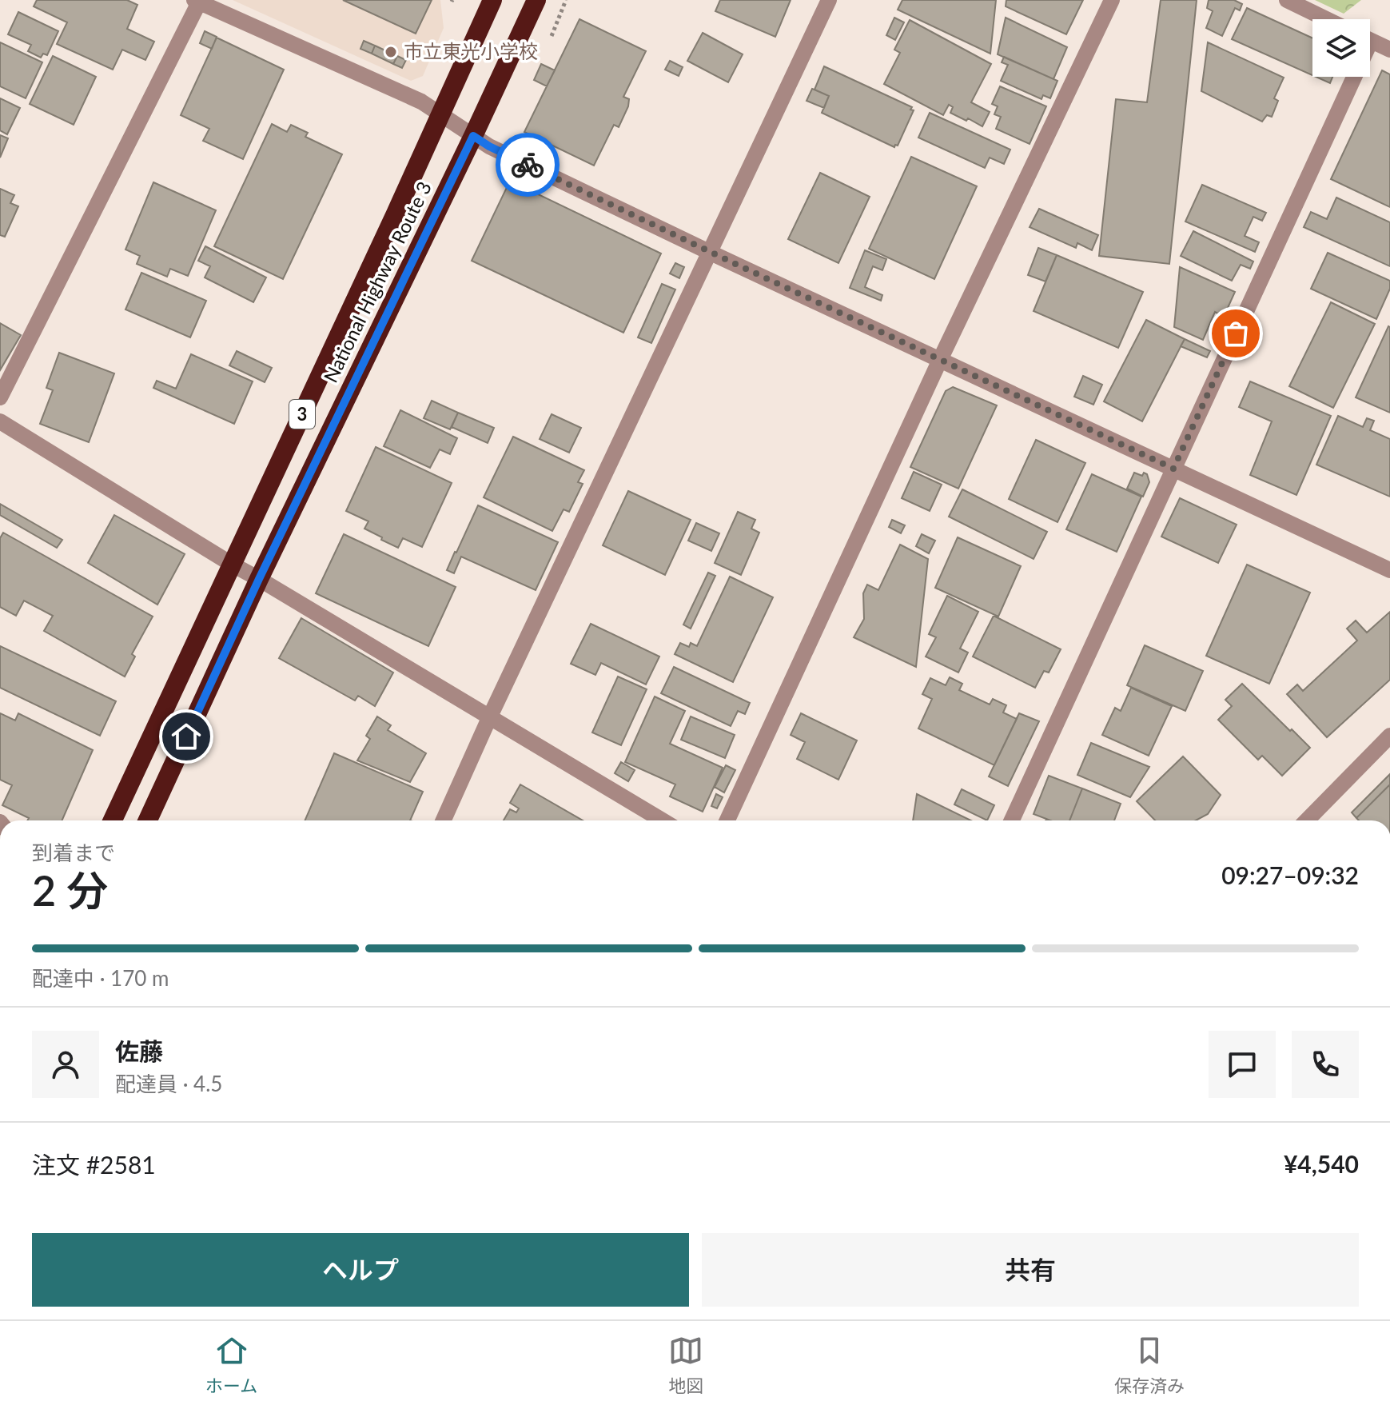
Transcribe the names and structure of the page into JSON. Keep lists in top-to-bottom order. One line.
{"streets":{"highway":["National Highway Route 3","3"]},"places":["市立東光小学校"],"page":{"heading":["2 分","到着まで","09:27–09:32"],"panel":["佐藤","配達員 · 4.5","注文 #2581","¥4,540"],"bar":"配達中 · 170 m","buttons":["ヘルプ","共有"],"tabs":["ホーム","地図","保存済み"]}}
